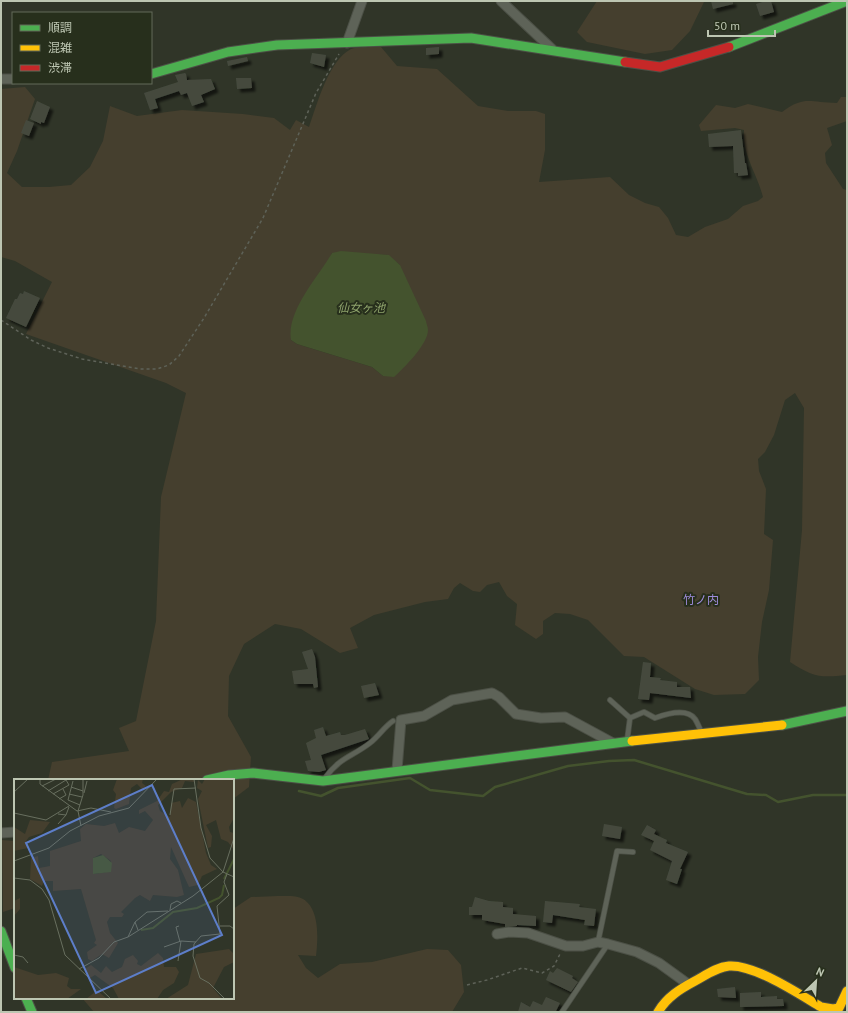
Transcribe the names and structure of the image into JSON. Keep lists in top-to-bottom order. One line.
{"districts":["竹ノ内"],"water":["仙女ヶ池"],"legend":["順調","混雑","渋滞"],"scale_bar":"50 m","north":"top right"}
